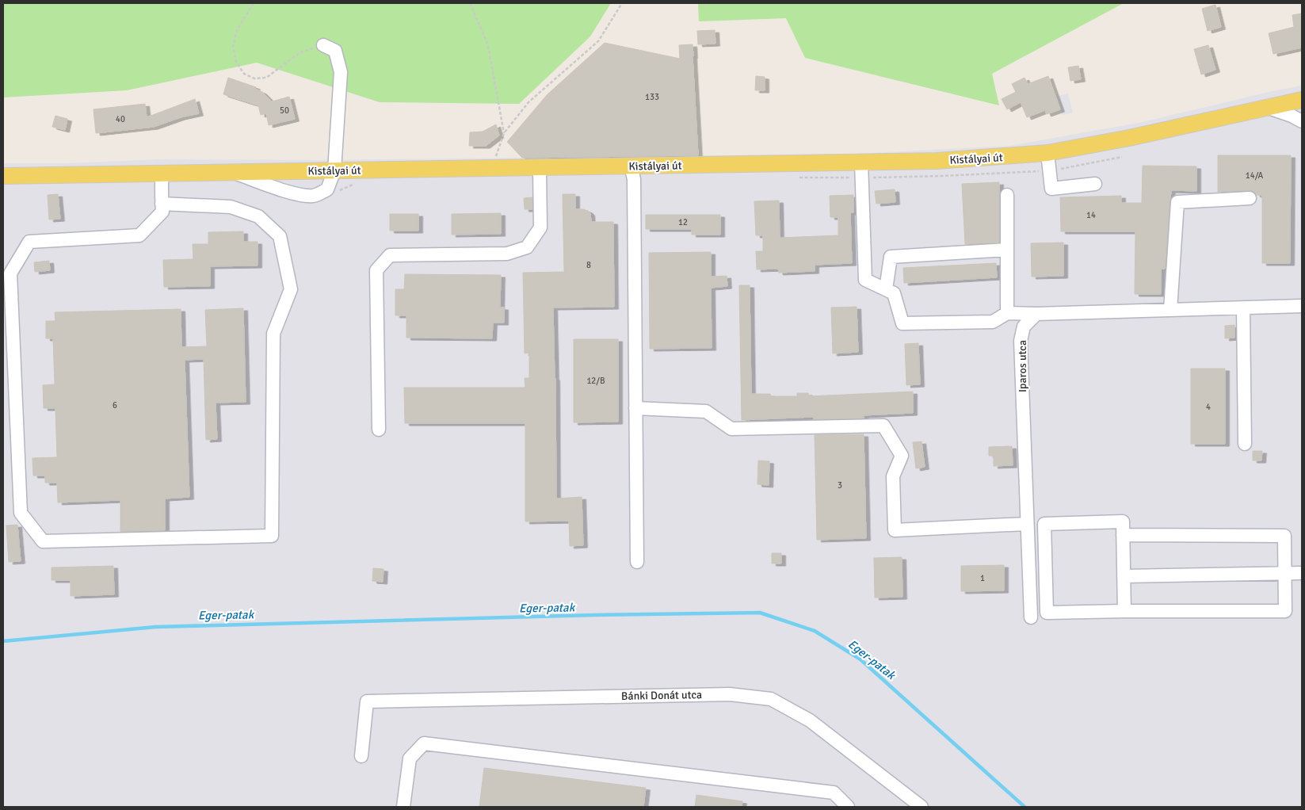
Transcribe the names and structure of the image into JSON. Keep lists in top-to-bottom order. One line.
{"streets":{"main road":["Kistályai út"],"street":["Iparos utca","Bánki Donát utca"]},"water":["Eger-patak"],"house_numbers":["133","50","40","14/A","14","12","8","12/B","6","4","3","1"]}
